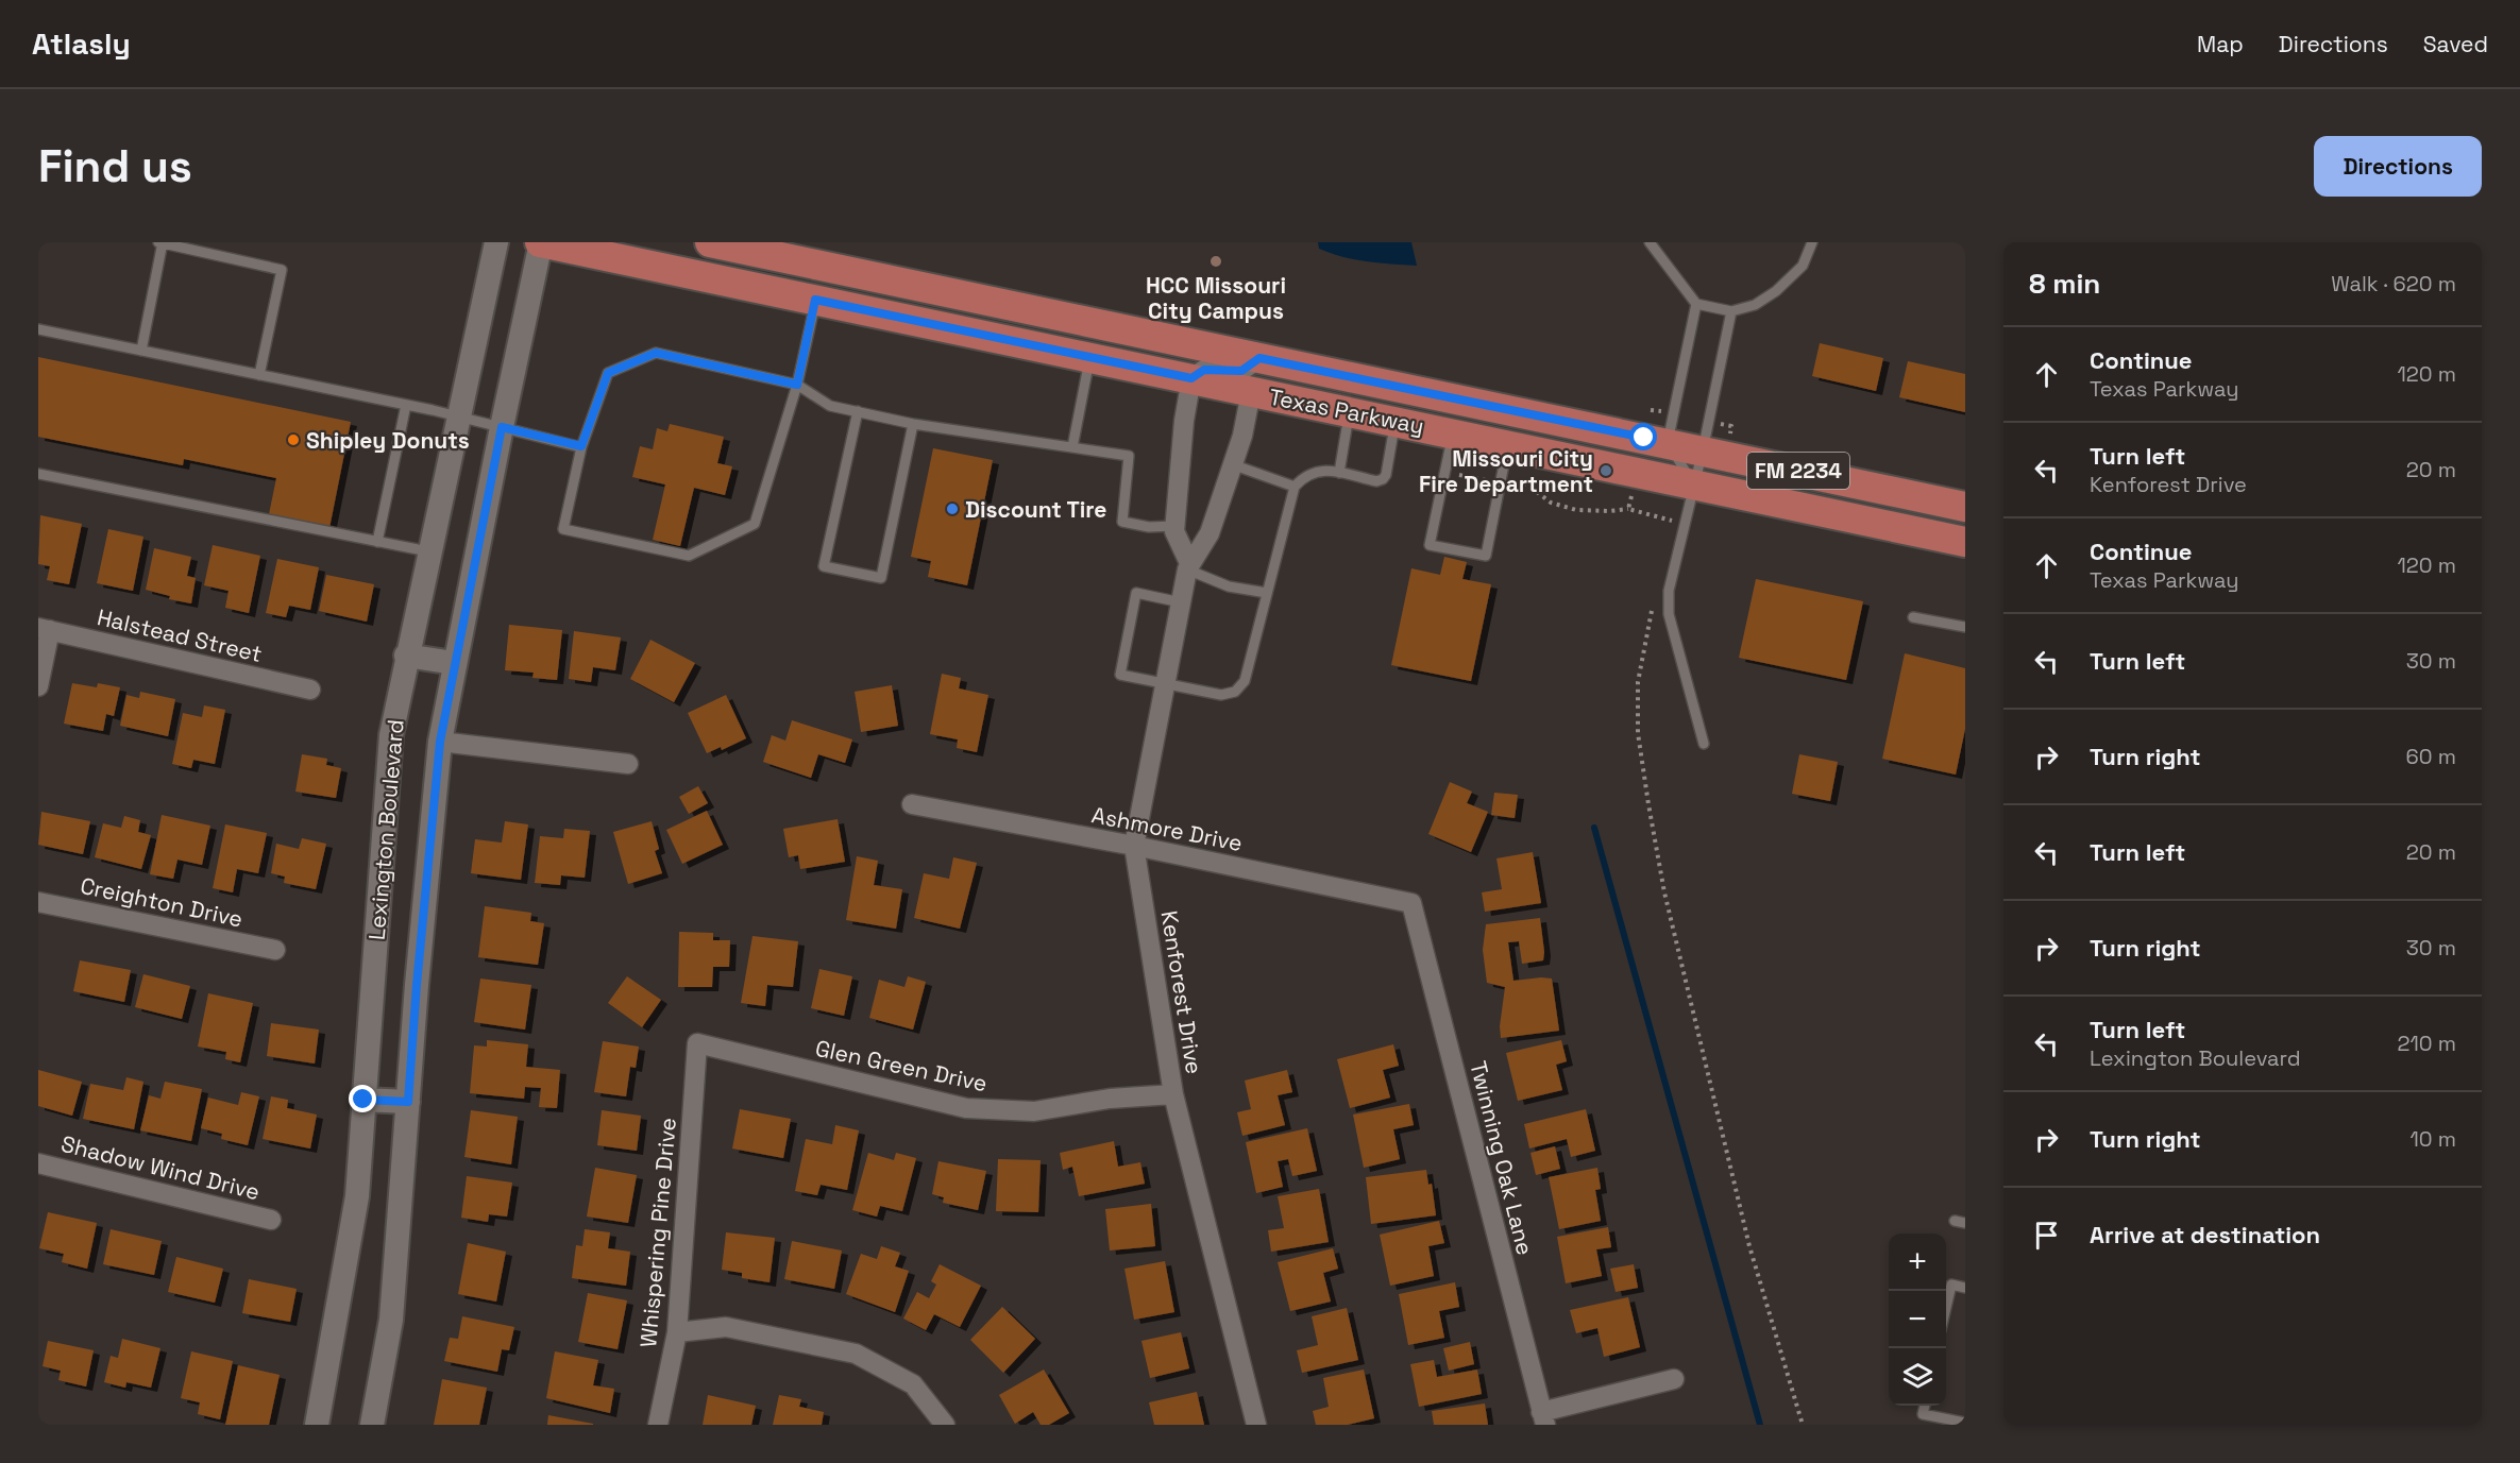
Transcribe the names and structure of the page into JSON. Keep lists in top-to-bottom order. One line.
{"streets":{"main road":["Texas Parkway","FM 2234"],"street":["Halstead Street","Ashmore Drive","Lexington Boulevard","Creighton Drive","Kenforest Drive","Glen Green Drive","Twinning Oak Lane","Shadow Wind Drive","Whispering Pine Drive"]},"crossings":[["Texas Parkway","Lexington Boulevard"],["Texas Parkway","Kenforest Drive"],["Ashmore Drive","Kenforest Drive"],["Ashmore Drive","Twinning Oak Lane"],["Kenforest Drive","Glen Green Drive"],["Glen Green Drive","Whispering Pine Drive"]],"places":["HCC Missouri City Campus","Shipley Donuts","Missouri City Fire Department","Discount Tire"],"page":{"header":"Atlasly","nav":["Map","Directions","Saved"],"buttons":"Directions","title":"Find us","heading":["8 min","Walk · 620 m"],"list":[["Continue","Texas Parkway","120 m"],["Turn left","Kenforest Drive","20 m"],["Continue","Texas Parkway","120 m"],["Turn left","30 m"],["Turn right","60 m"],["Turn left","20 m"],["Turn right","30 m"],["Turn left","Lexington Boulevard","210 m"],["Turn right","10 m"],"Arrive at destination"],"map_buttons":["+","−"]}}
